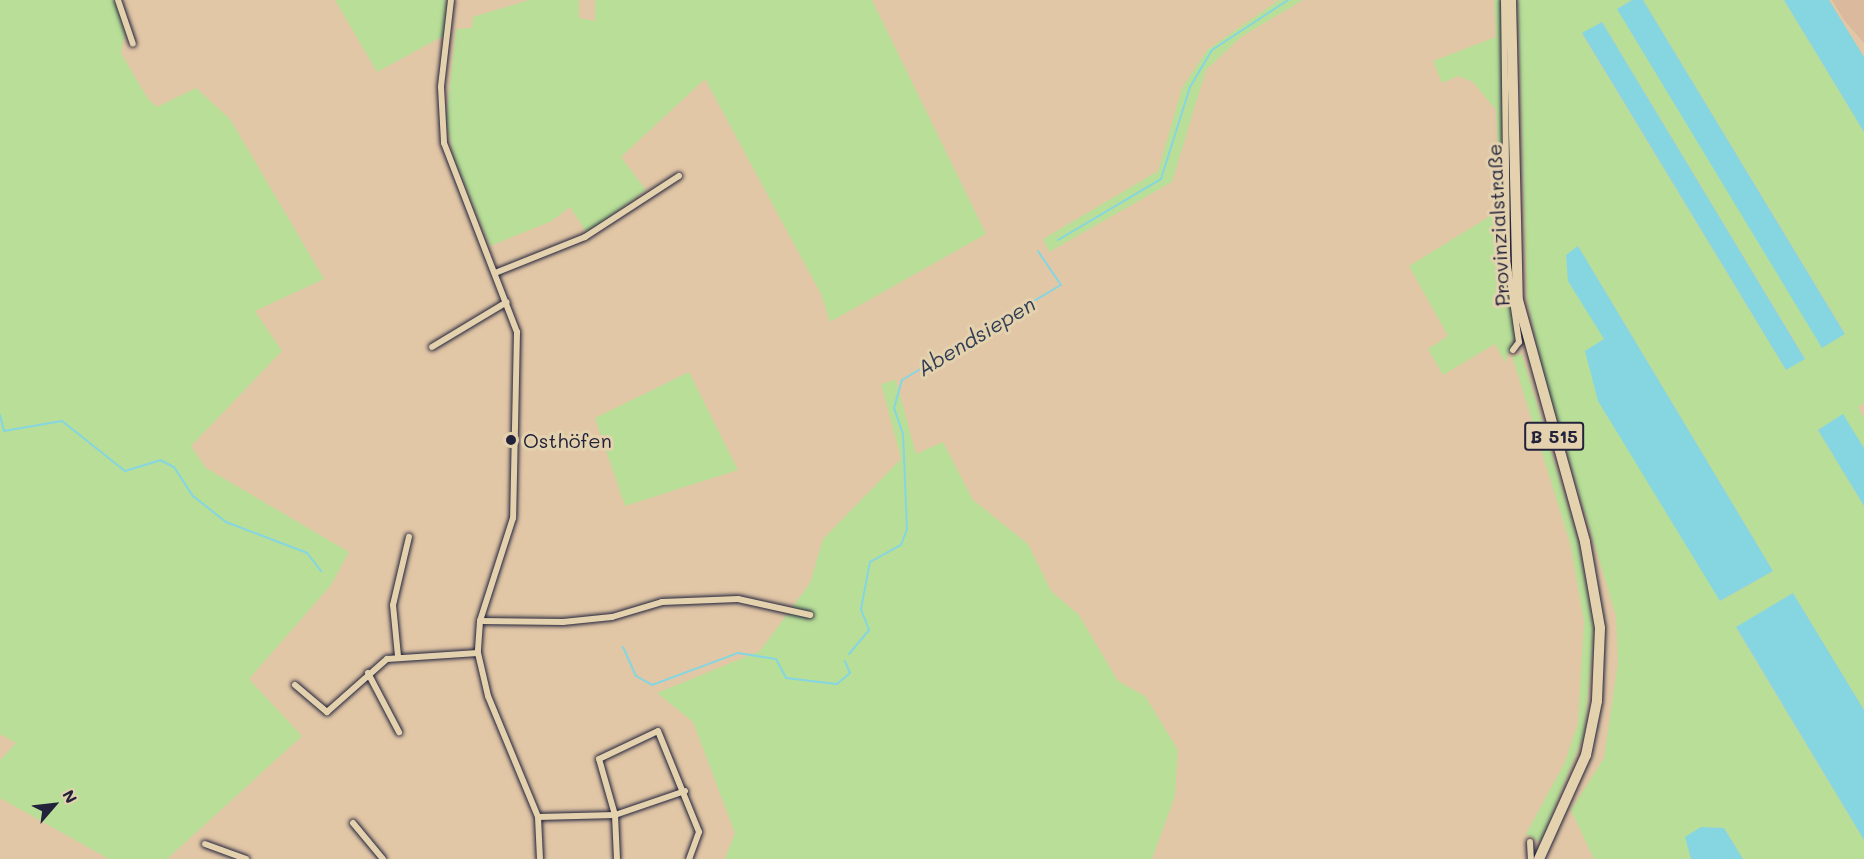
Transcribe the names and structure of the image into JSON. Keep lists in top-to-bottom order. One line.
{"streets":{"main road":["Provinzialstraße","B 515"]},"water":["Abendsiepen"],"places":["Osthöfen"],"north":"top right"}
